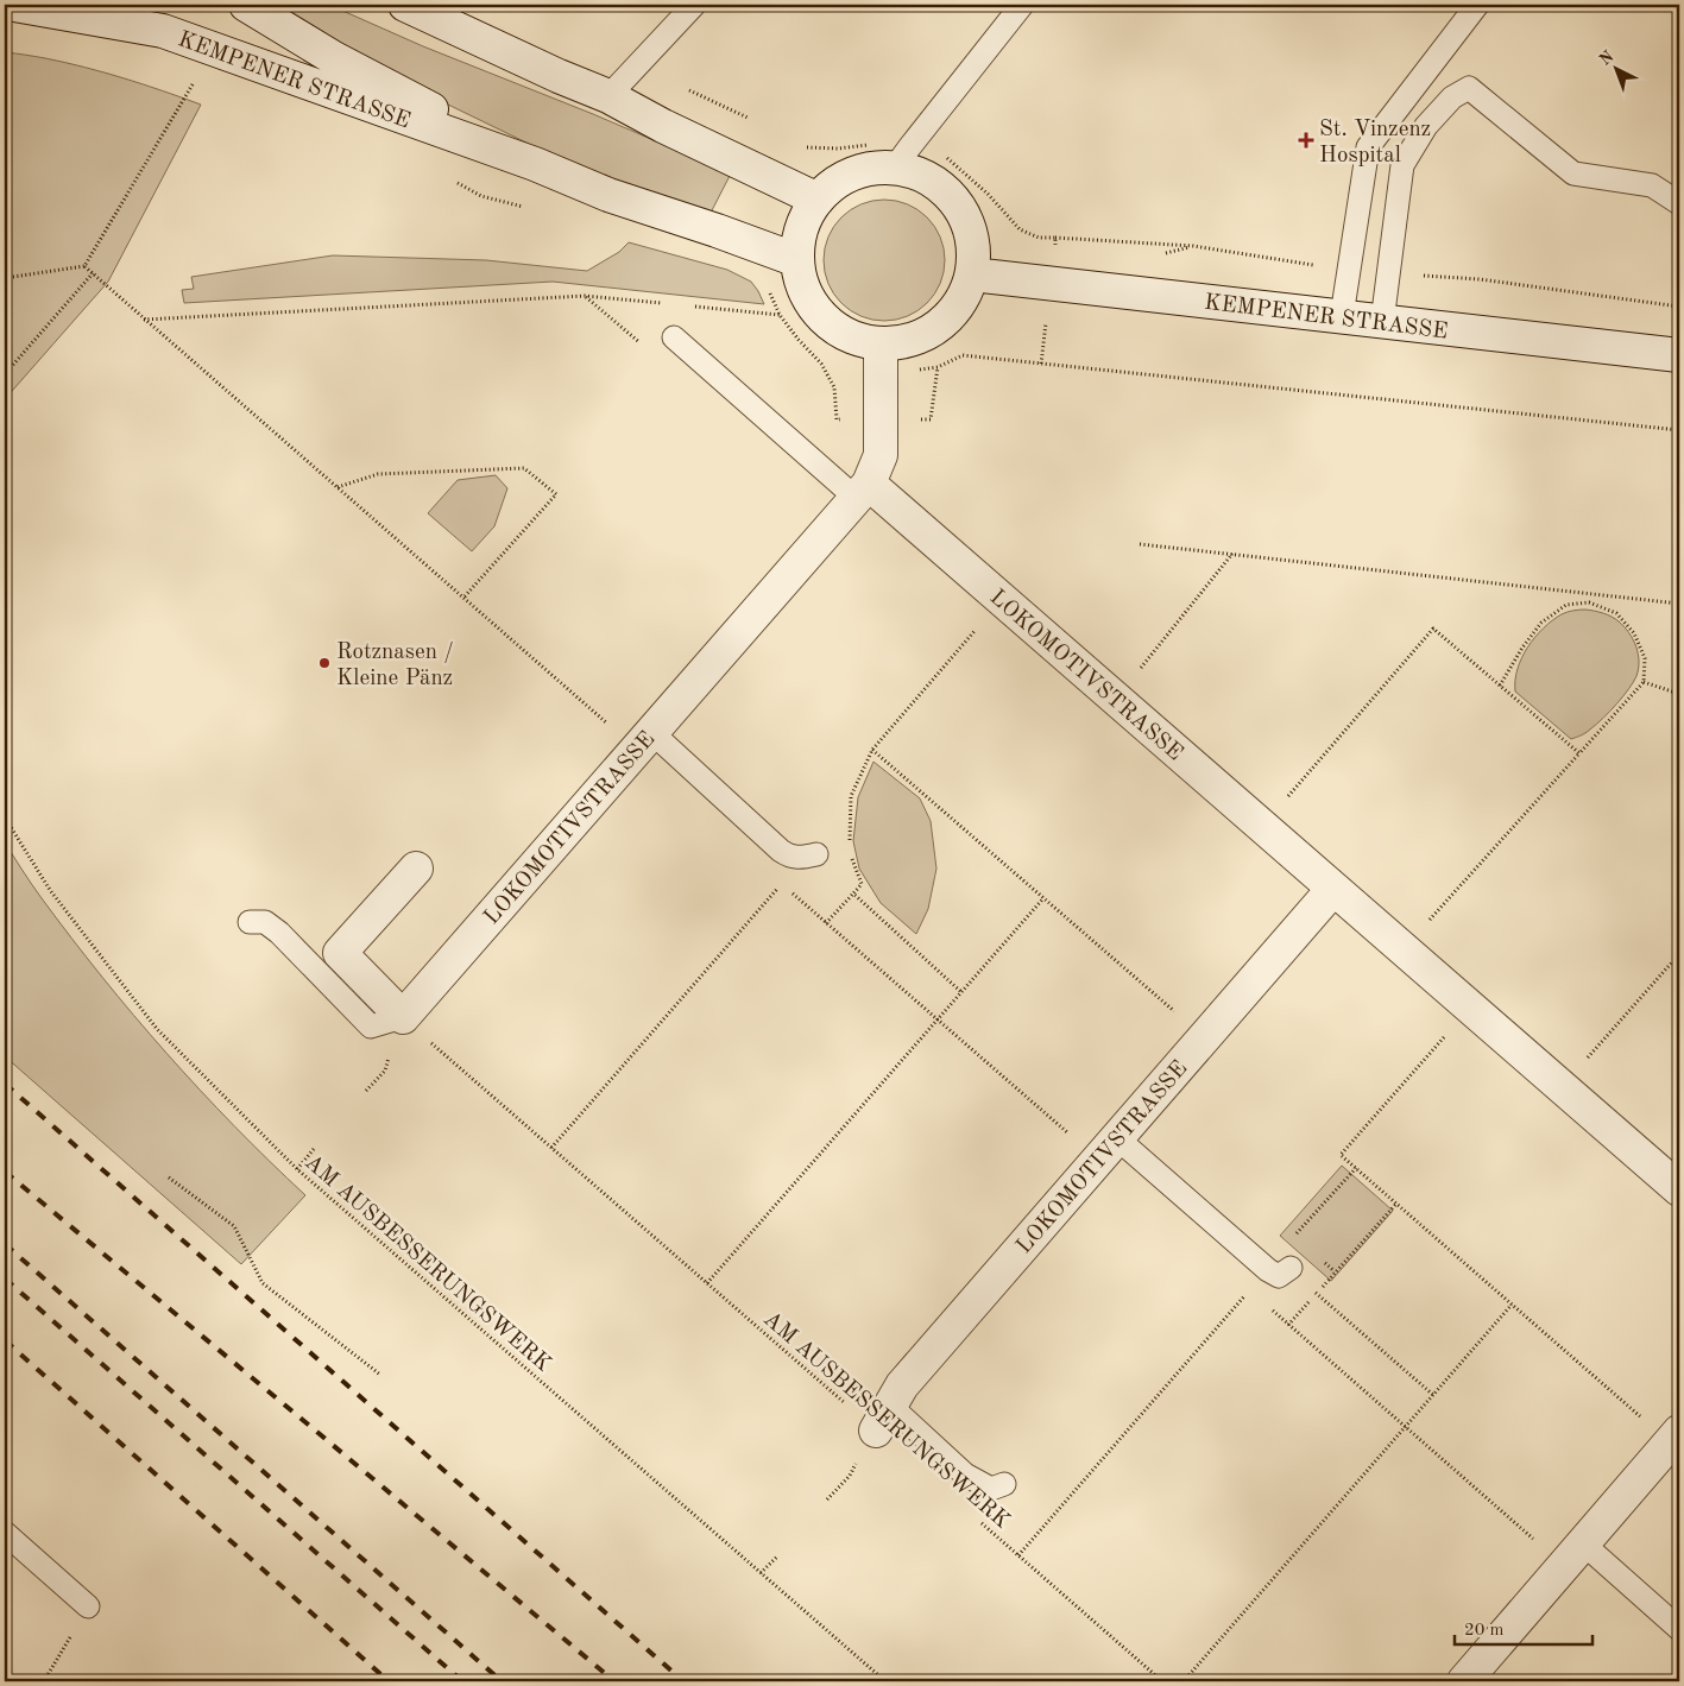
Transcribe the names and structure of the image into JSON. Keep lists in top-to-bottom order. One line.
{"streets":{"street":["KEMPENER STRASSE","LOKOMOTIVSTRASSE"],"path":["AM AUSBESSERUNGSWERK"]},"crossings":[["KEMPENER STRASSE","LOKOMOTIVSTRASSE"],["LOKOMOTIVSTRASSE","AM AUSBESSERUNGSWERK"]],"places":{"health":["St. Vinzenz Hospital"],"other":["Rotznasen / Kleine Pänz"]},"scale_bar":"20 m","north":"top left"}
